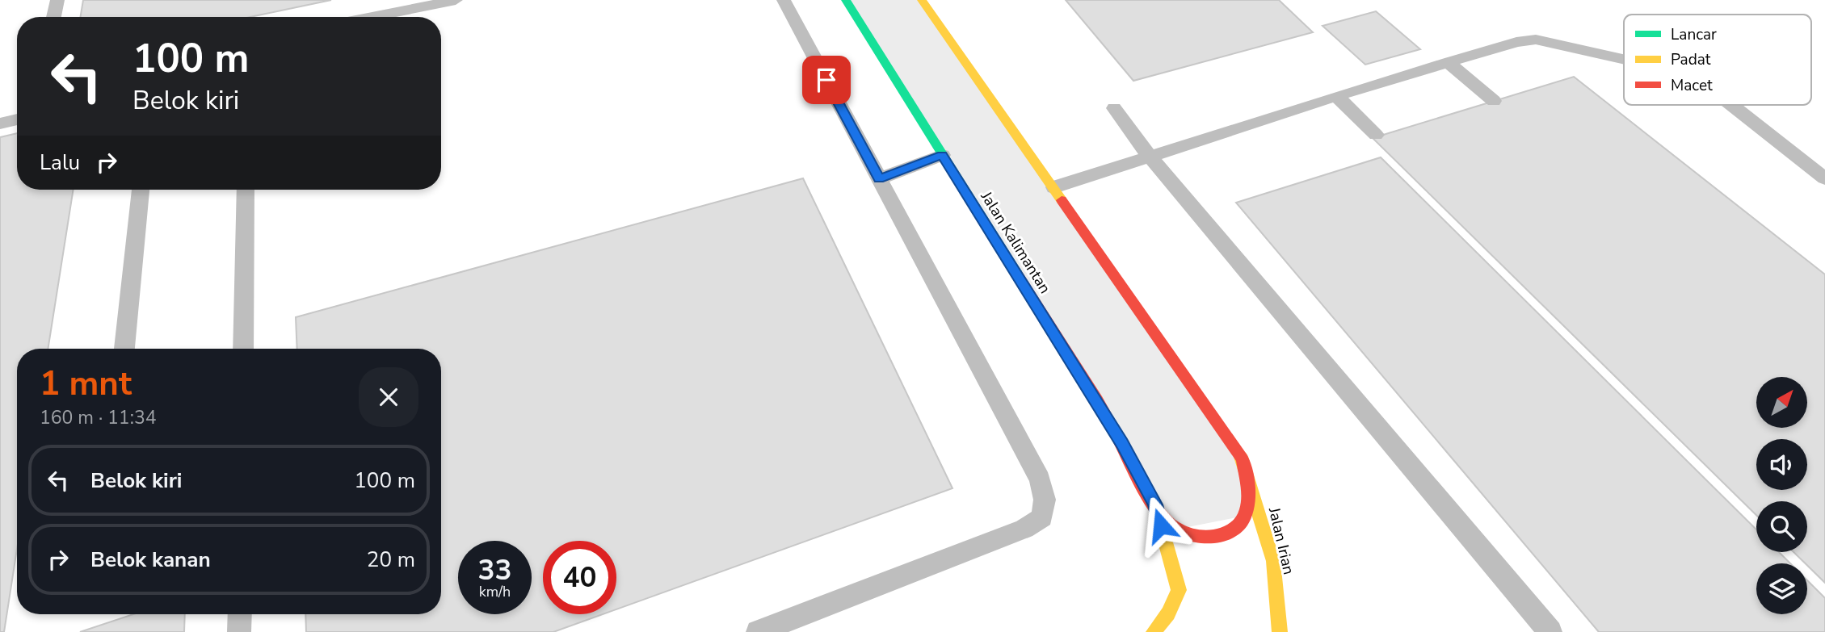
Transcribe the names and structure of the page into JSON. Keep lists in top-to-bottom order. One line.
{"streets":{"street":["Jalan Kalimantan","Jalan Irian"]},"legend":["Lancar","Padat","Macet"],"north":"top right","page":{"turn":["100 m","Belok kiri"],"then":"Lalu","heading":["1 mnt","160 m · 11:34"],"list":[{"name":"Belok kiri","value":"100 m"},{"name":"Belok kanan","value":"20 m"}],"speed":"33 km/h","limit":"40"}}
